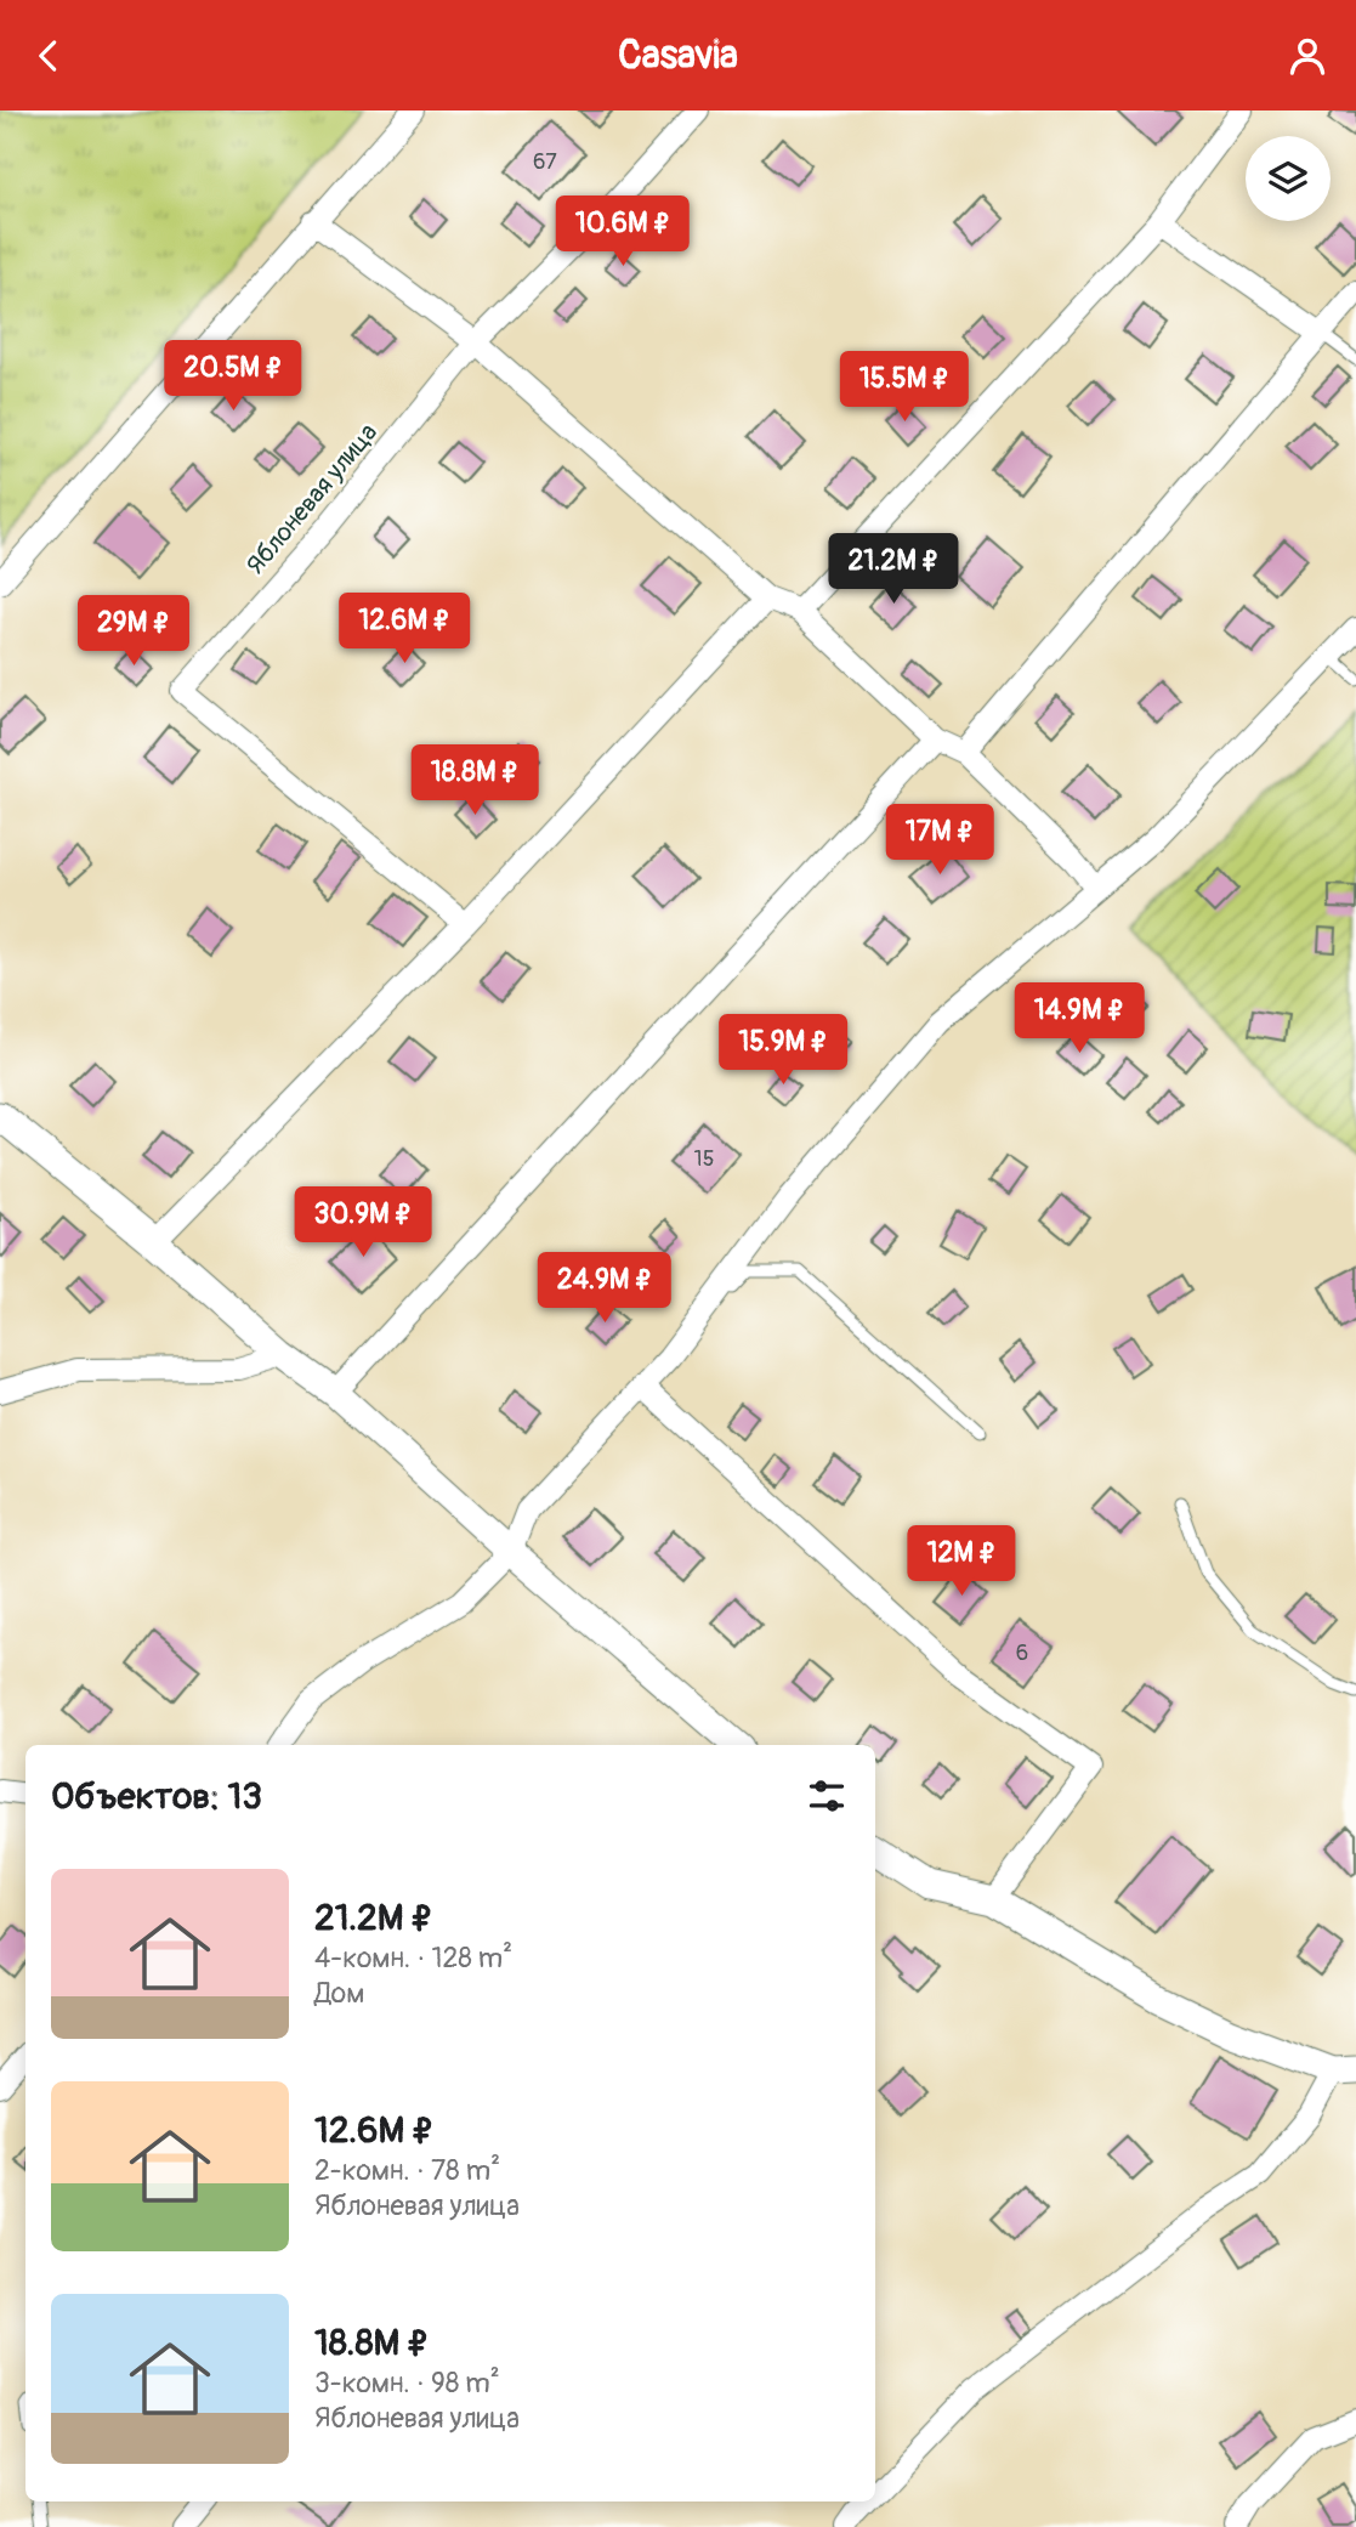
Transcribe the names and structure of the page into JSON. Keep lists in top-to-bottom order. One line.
{"streets":{"street":["Яблоневая улица"]},"house_numbers":["67","15","6"],"page":{"header":"Casavia","price":["10.6M ₽","20.5M ₽","15.5M ₽","21.2M ₽","12.6M ₽","29M ₽","18.8M ₽","17M ₽","14.9M ₽","15.9M ₽","30.9M ₽","24.9M ₽","12M ₽"],"heading":"Объектов: 13","list":[{"name":"21.2M ₽","note":"4-комн. · 128 m² · Дом"},{"name":"12.6M ₽","note":"2-комн. · 78 m² · Яблоневая улица"},{"name":"18.8M ₽","note":"3-комн. · 98 m² · Яблоневая улица"}]}}
